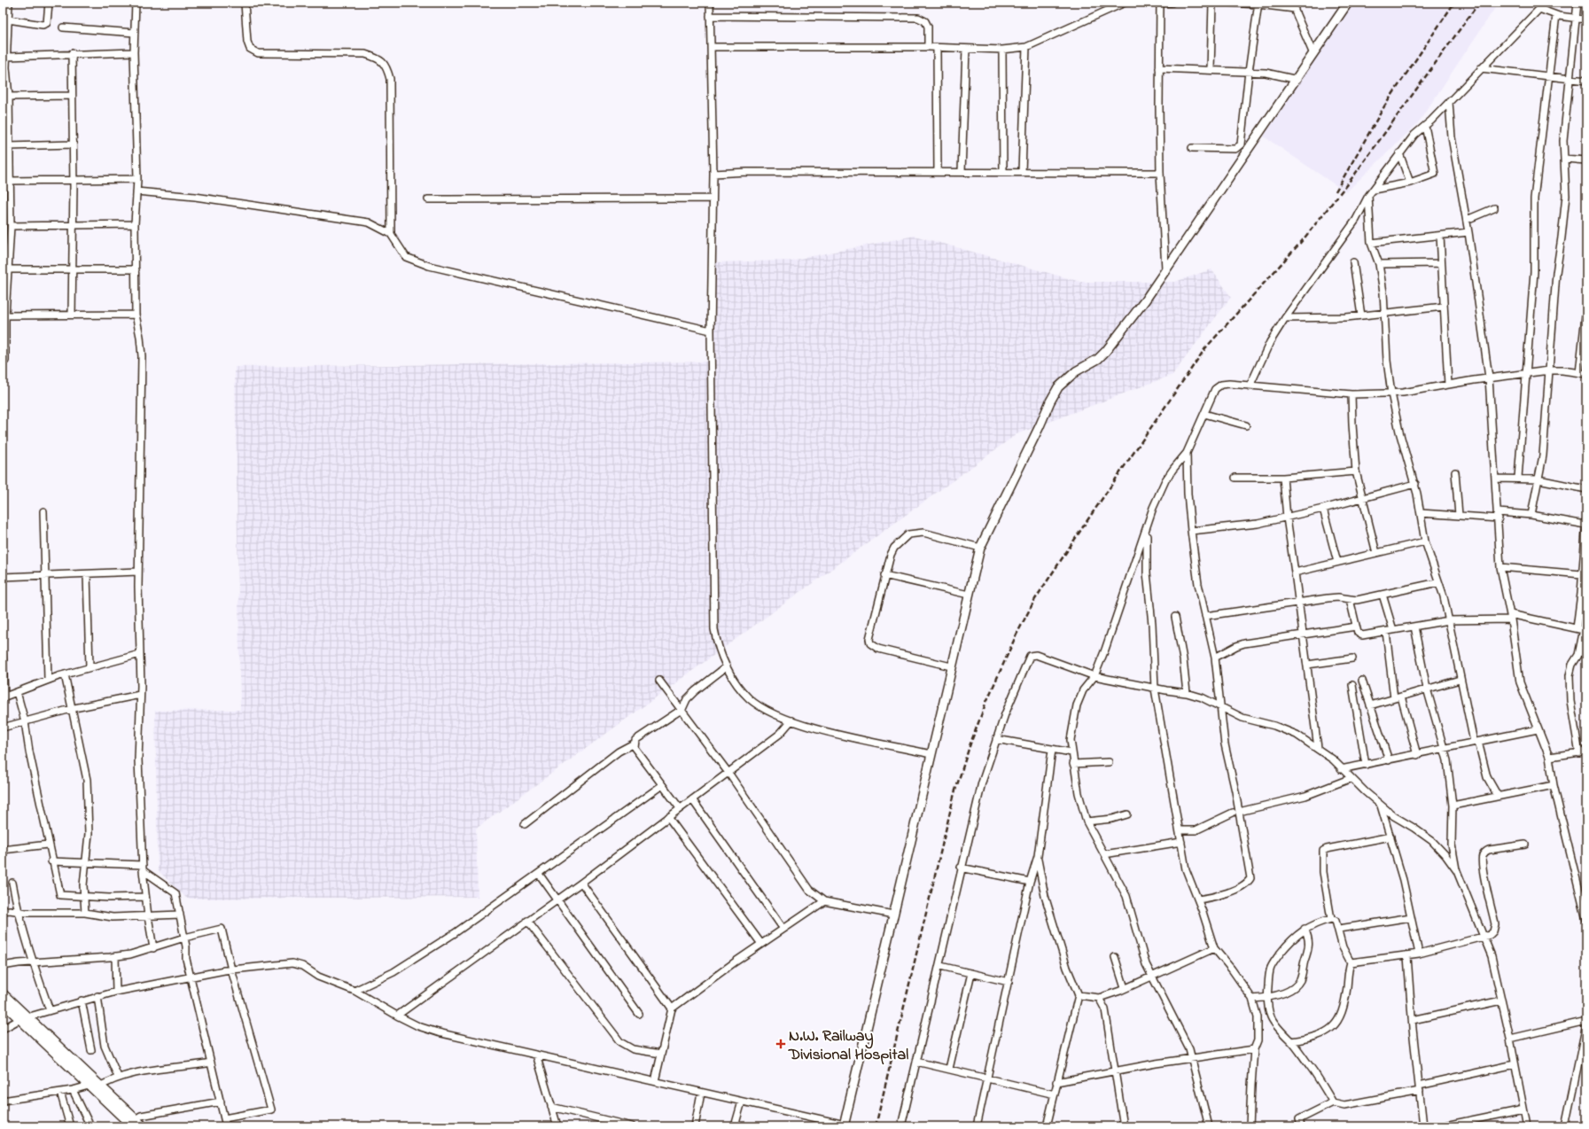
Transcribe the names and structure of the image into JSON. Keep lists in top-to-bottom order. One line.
{"places":{"health":["N.W. Railway Divisional Hospital"]}}
